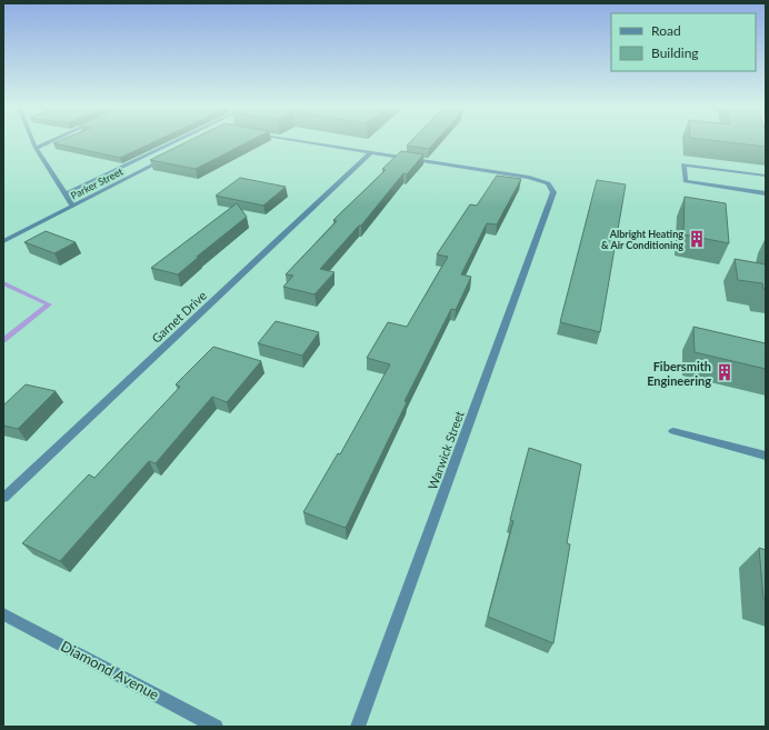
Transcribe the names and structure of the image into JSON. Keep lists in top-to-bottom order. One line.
{"streets":{"street":["Parker Street","Garnet Drive","Warwick Street","Diamond Avenue"]},"crossings":[["Garnet Drive","Warwick Street"]],"places":{"building":["Albright Heating & Air Conditioning","Fibersmith Engineering"]},"legend":["Road","Building"]}
